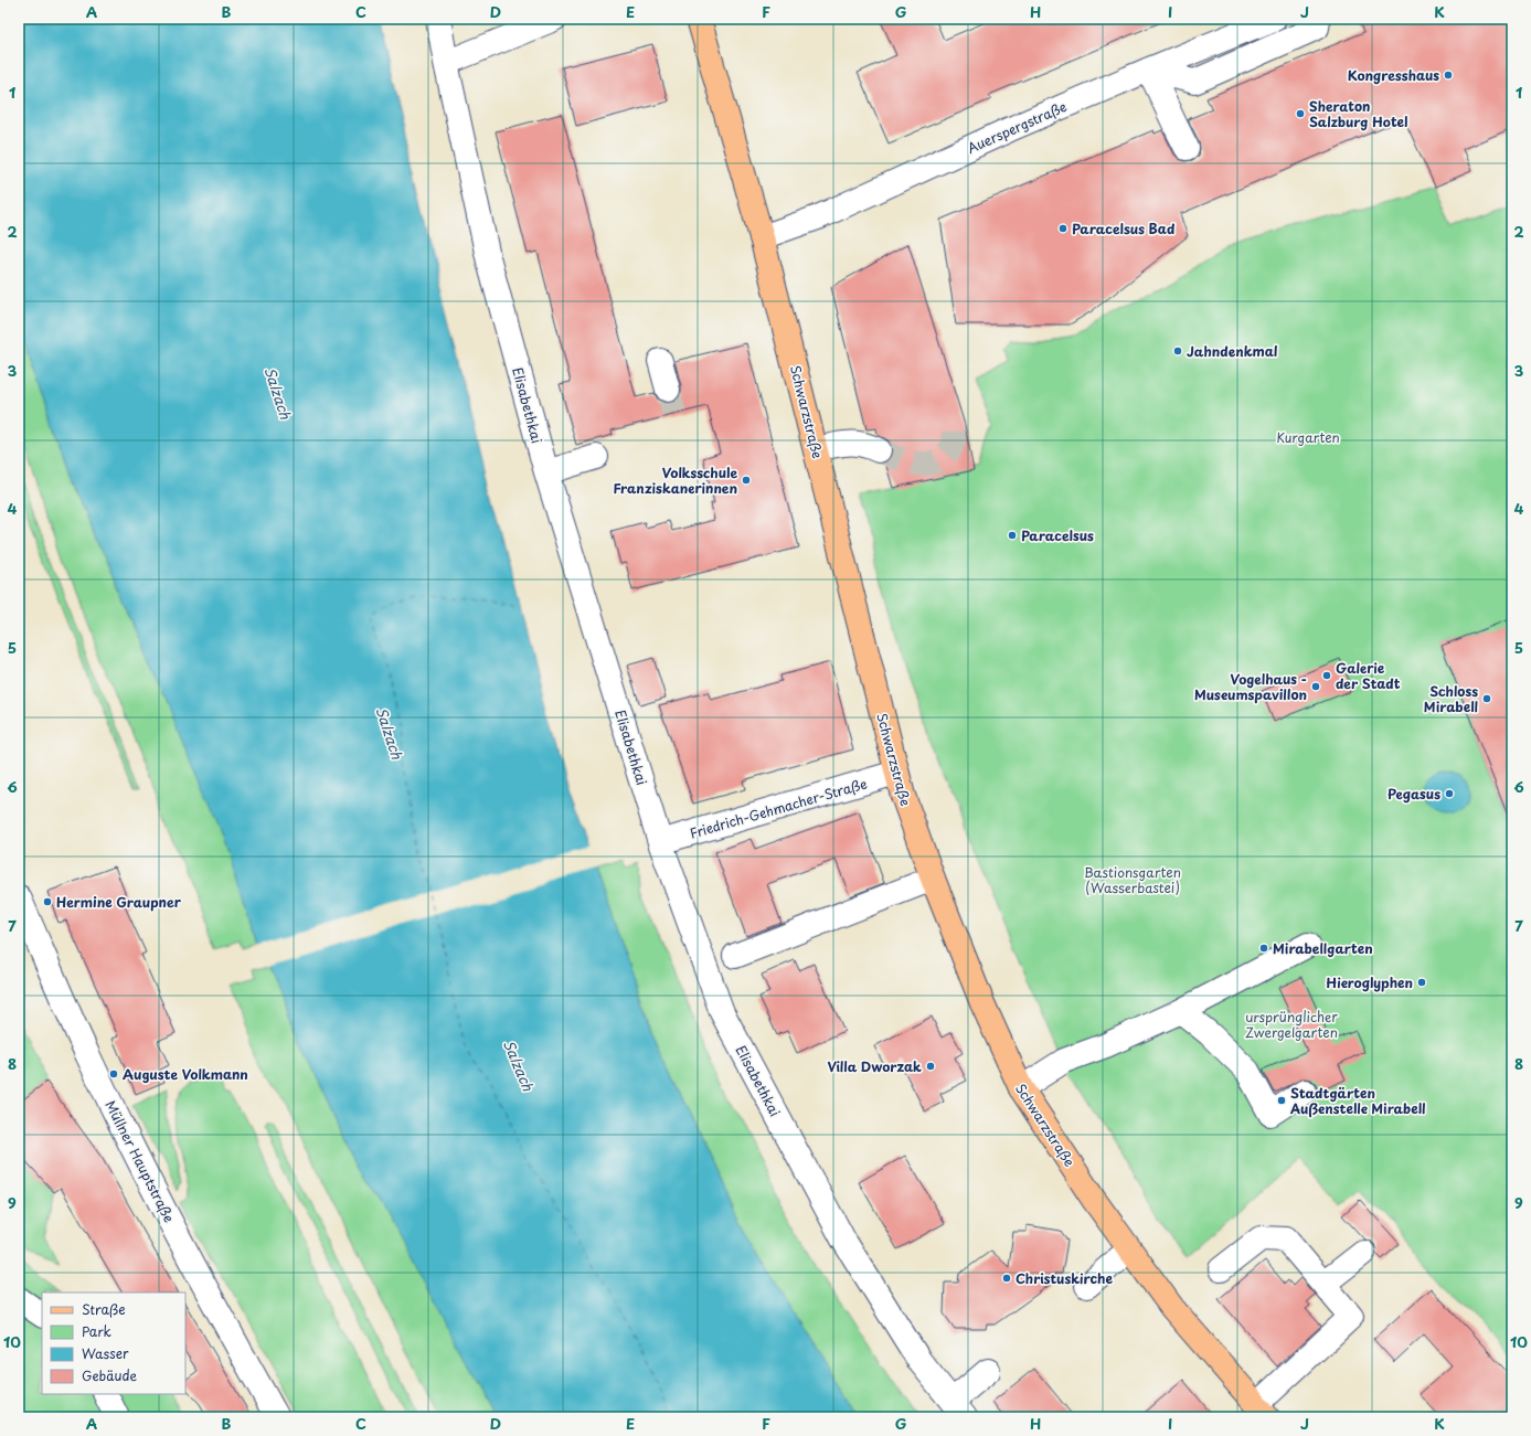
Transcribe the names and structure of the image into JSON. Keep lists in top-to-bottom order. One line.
{"streets":{"main road":["Schwarzstraße"],"street":["Auerspergstraße","Elisabethkai","Friedrich-Gehmacher-Straße","Müllner Hauptstraße"]},"crossings":[["Auerspergstraße","Schwarzstraße"],["Elisabethkai","Friedrich-Gehmacher-Straße"],["Schwarzstraße","Friedrich-Gehmacher-Straße"]],"water":["Salzach"],"parks":["Kurgarten","Bastionsgarten (Wasserbastei)","ursprünglicher Zwergelgarten"],"places":["Kongresshaus","Sheraton Salzburg Hotel","Paracelsus Bad","Jahndenkmal","Volksschule Franziskanerinnen","Paracelsus","Galerie der Stadt","Vogelhaus - Museumspavillon","Schloss Mirabell","Pegasus","Hermine Graupner","Mirabellgarten","Hieroglyphen","Villa Dworzak","Auguste Volkmann","Stadtgärten Außenstelle Mirabell","Christuskirche"],"legend":["Straße","Park","Wasser","Gebäude"],"grid":{"columns":["A","B","C","D","E","F","G","H","I","J","K"],"rows":["1","2","3","4","5","6","7","8","9","10"]}}
